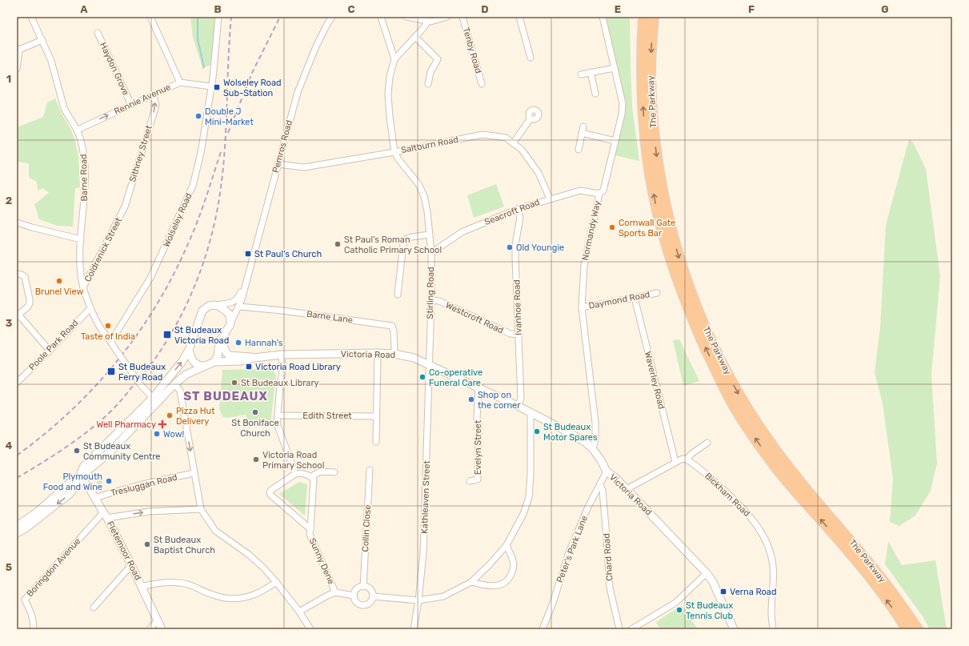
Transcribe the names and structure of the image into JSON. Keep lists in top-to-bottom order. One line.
{"streets":{"highway":["The Parkway"],"street":["Tenby Road","Haydon Grove","Rennie Avenue","Saltburn Road","Pemros Road","Sithney Street","Barne Road","Seacroft Road","Wolseley Road","Normandy Way","Coldrenick Street","Stirling Road","Daymond Road","Ivanhoe Road","Barne Lane","Westcroft Road","Poole Park Road","Victoria Road","Waverley Road","Edith Street","Evelyn Street","Tresluggan Road","Bickham Road","Kathleaven Street","Collin Close","Peter's Park Lane","Fletemoor Road","Chard Road","Sunny Dene","Boringdon Avenue"]},"crossings":[["Haydon Grove","Rennie Avenue"],["Rennie Avenue","Sithney Street"],["Rennie Avenue","Barne Road"],["Rennie Avenue","Wolseley Road"],["Saltburn Road","Pemros Road"],["Saltburn Road","Seacroft Road"],["Saltburn Road","Stirling Road"],["Pemros Road","Barne Lane"],["Pemros Road","Victoria Road"],["Sithney Street","Coldrenick Street"],["Barne Road","Wolseley Road"],["Barne Road","Coldrenick Street"],["Barne Road","Poole Park Road"],["Seacroft Road","Normandy Way"],["Seacroft Road","Stirling Road"],["Seacroft Road","Ivanhoe Road"],["Normandy Way","Daymond Road"],["Normandy Way","Victoria Road"],["Stirling Road","Westcroft Road"],["Stirling Road","Victoria Road"],["Stirling Road","Kathleaven Street"],["Daymond Road","Waverley Road"],["Ivanhoe Road","Westcroft Road"],["Ivanhoe Road","Victoria Road"],["Barne Lane","Victoria Road"],["Victoria Road","Evelyn Street"],["Victoria Road","Kathleaven Street"],["Victoria Road","Peter's Park Lane"],["Tresluggan Road","Fletemoor Road"],["Peter's Park Lane","Chard Road"],["Fletemoor Road","Boringdon Avenue"]],"one_way":["Rennie Avenue","Sithney Street"],"districts":["ST BUDEAUX"],"places":{"transit":["Wolseley Road Sub-Station","St Paul's Church","St Budeaux Victoria Road","Victoria Road Library","St Budeaux Ferry Road","Verna Road"],"other":["Double J Mini-Market","Cornwall Gate Sports Bar","St Paul's Roman Catholic Primary School","Old Youngie","Brunel View","Taste of India","Hannah's","Co-operative Funeral Care","St Budeaux Library","Shop on the corner","St Boniface Church","Pizza Hut Delivery","St Budeaux Motor Spares","Wow!","St Budeaux Community Centre","Victoria Road Primary School","Plymouth Food and Wine","St Budeaux Baptist Church","St Budeaux Tennis Club"],"health":["Well Pharmacy"]},"grid":{"columns":["A","B","C","D","E","F","G"],"rows":["1","2","3","4","5"]}}
